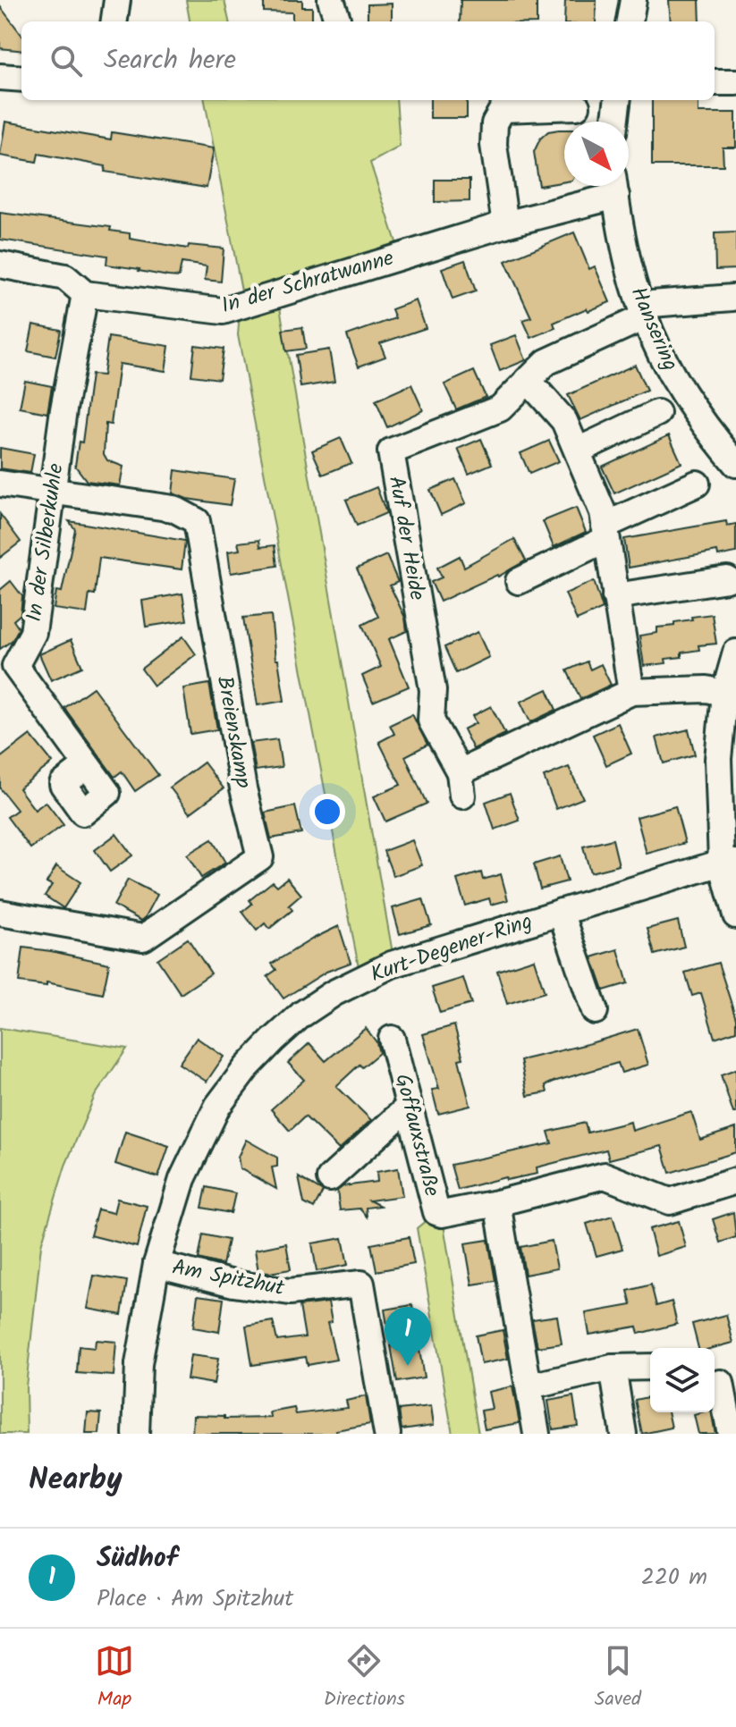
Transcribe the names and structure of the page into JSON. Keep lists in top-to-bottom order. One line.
{"streets":{"street":["In der Schratwanne","Hansering","Auf der Heide","In der Silberkuhle","Breienskamp","Kurt-Degener-Ring","Goffauxstraße","Am Spitzhut"]},"crossings":[["In der Schratwanne","Hansering"],["In der Schratwanne","In der Silberkuhle"],["Hansering","Auf der Heide"],["In der Silberkuhle","Breienskamp"],["Kurt-Degener-Ring","Am Spitzhut"]],"north":"bottom right","page":{"search":"Search here","pins":"1","heading":"Nearby","list":[{"mark":"1","name":"Südhof","note":"Place · Am Spitzhut","value":"220 m"}],"nav":["Map","Directions","Saved"]}}
